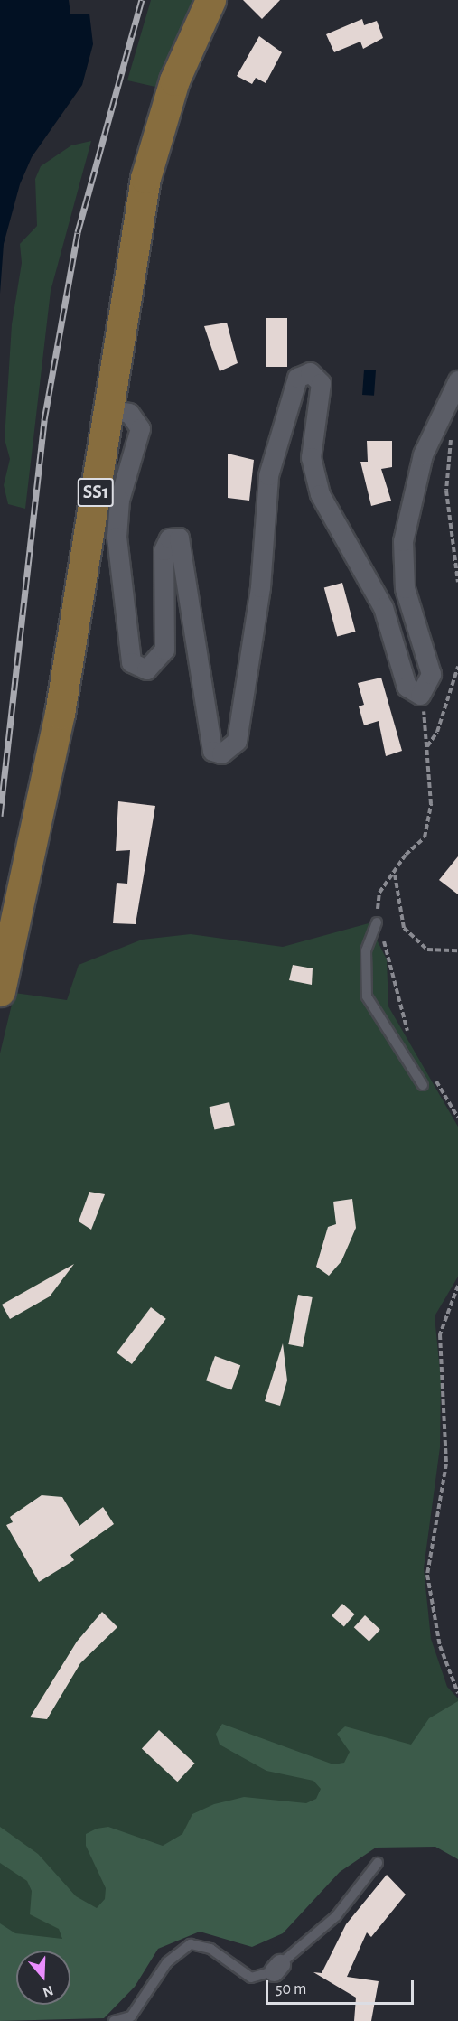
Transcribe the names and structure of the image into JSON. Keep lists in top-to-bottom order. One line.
{"streets":{"main road":["SS1"]},"scale_bar":"50 m","north":"bottom"}
